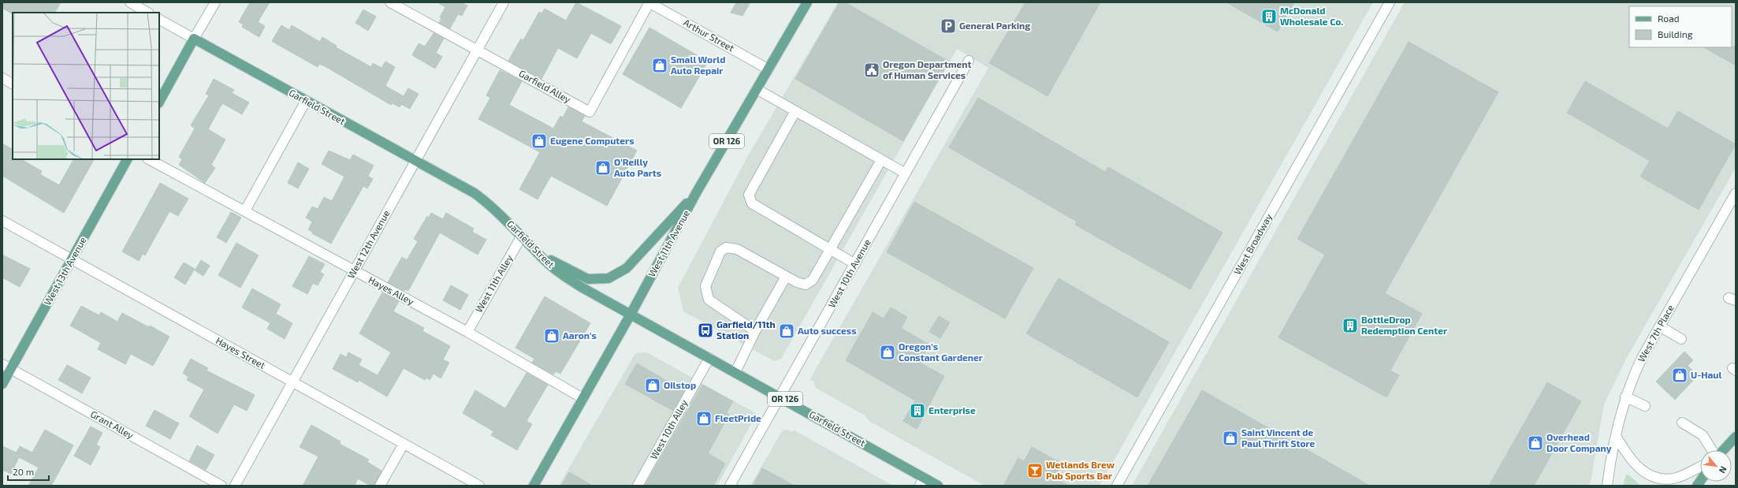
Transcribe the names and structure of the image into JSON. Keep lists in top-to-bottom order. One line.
{"streets":{"main road":["Garfield Street","OR 126","West 11th Avenue","West 13th Avenue"],"street":["Arthur Street","Garfield Alley","West 12th Avenue","West Broadway","West 10th Avenue","West 11th Alley","Hayes Alley","West 7th Place","Hayes Street","Grant Alley","West 10th Alley"]},"crossings":[["Arthur Street","Garfield Alley"],["Arthur Street","West 11th Avenue"],["Garfield Alley","West 12th Avenue"],["Garfield Street","West 11th Avenue"],["Garfield Street","West 12th Avenue"],["Garfield Street","West 10th Avenue"],["Garfield Street","West 11th Alley"],["Garfield Street","West 10th Alley"],["West 11th Avenue","Hayes Alley"],["West 12th Avenue","Hayes Alley"],["West 12th Avenue","Hayes Street"],["West 13th Avenue","Hayes Street"],["West 13th Avenue","Grant Alley"],["West 11th Alley","Hayes Alley"]],"places":{"building":["McDonald Wholesale Co.","BottleDrop Redemption Center","Enterprise"],"parking":["General Parking"],"shop":["Small World Auto Repair","Eugene Computers","O'Reilly Auto Parts","Auto success","Aaron's","Oregon's Constant Gardener","U-Haul","Oilstop","FleetPride","Saint Vincent de Paul Thrift Store","Overhead Door Company"],"public building":["Oregon Department of Human Services"],"bus stop":["Garfield/11th Station"],"bar":["Wetlands Brew Pub Sports Bar"]},"legend":["Road","Building"],"scale_bar":"20 m","north":"bottom right"}
